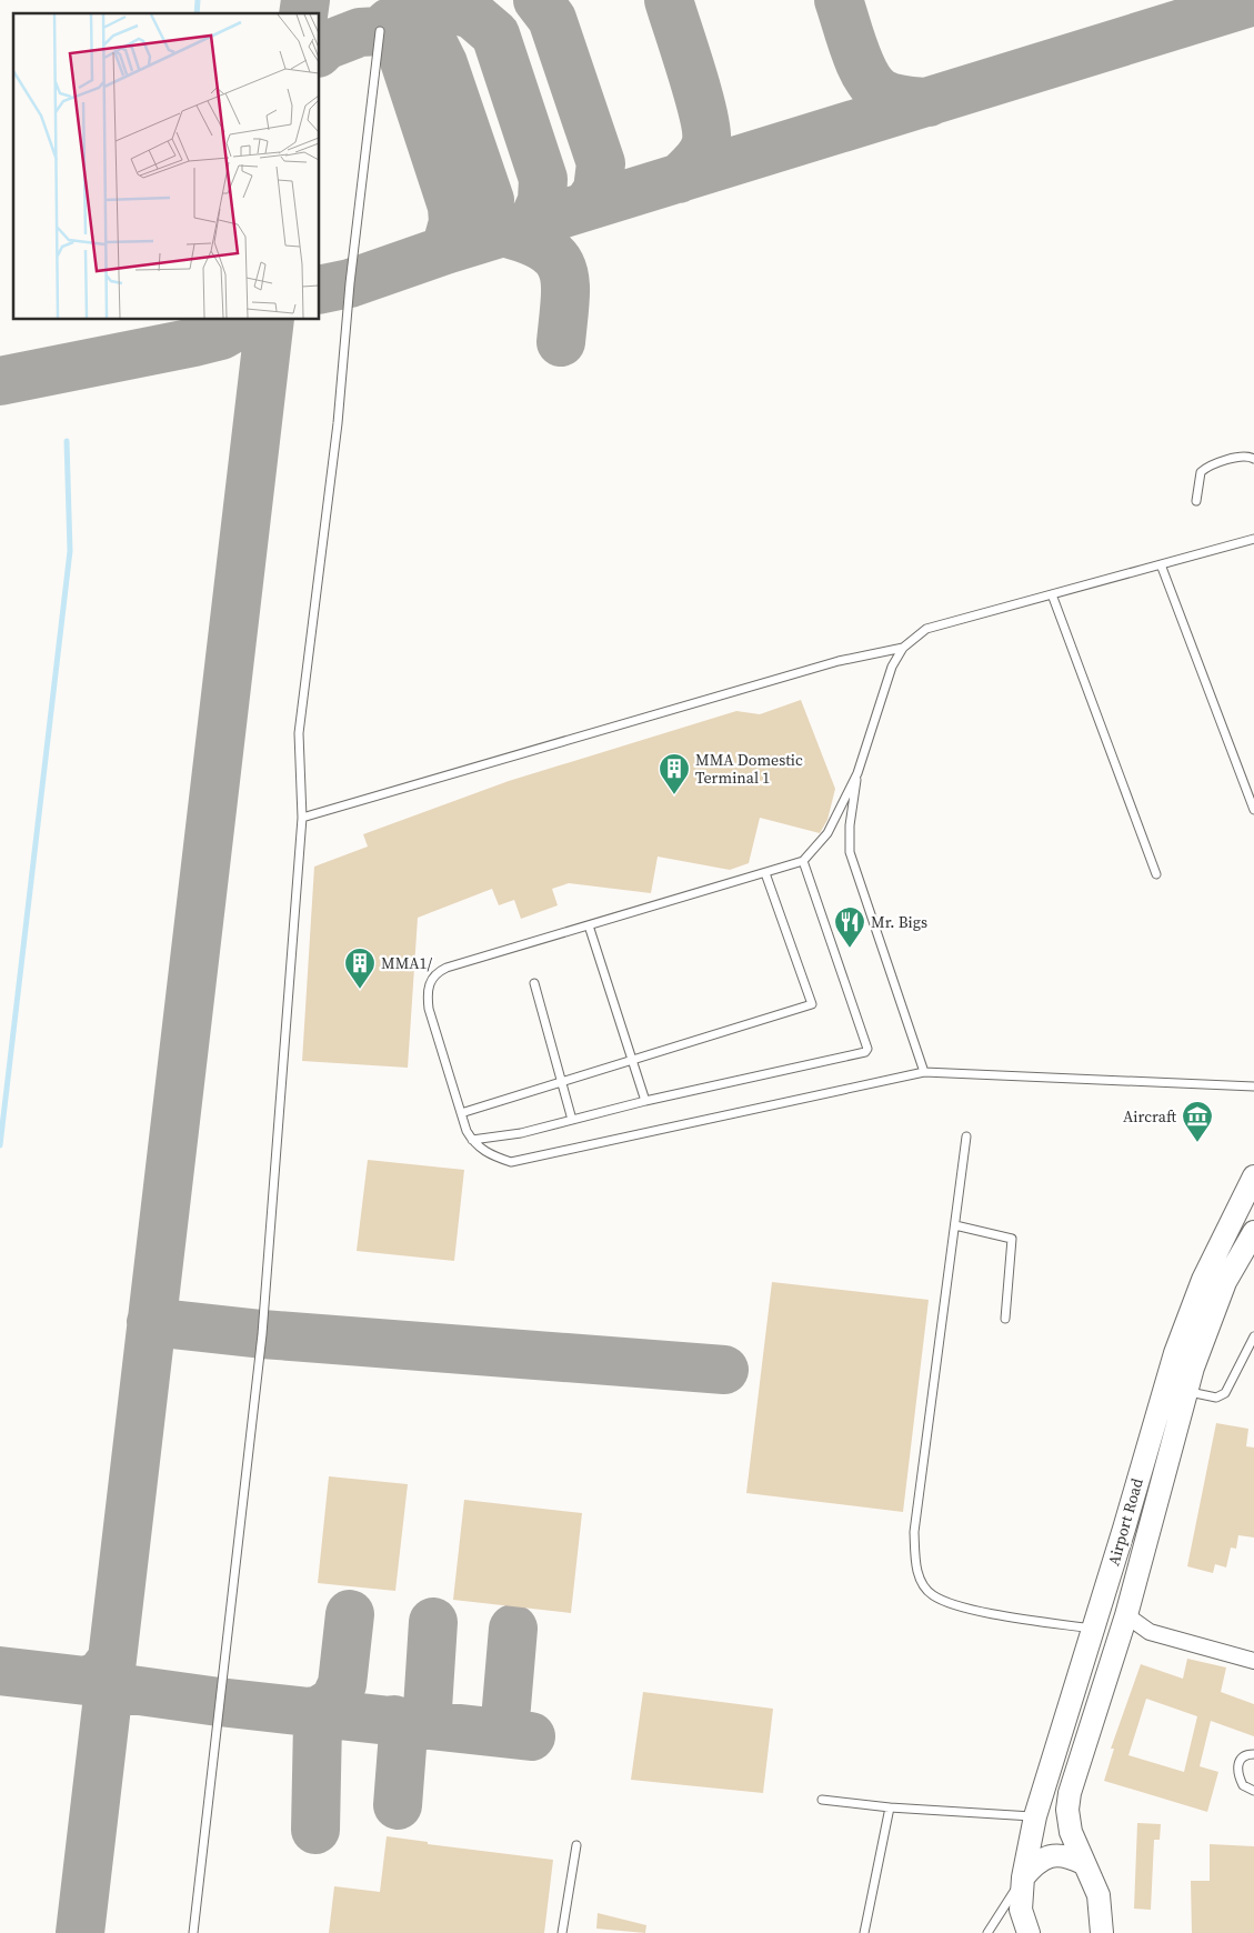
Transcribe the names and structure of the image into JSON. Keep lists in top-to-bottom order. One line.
{"streets":{"main road":["Airport Road"]},"places":{"building":["MMA Domestic Terminal 1","MMA1/"],"restaurant":["Mr. Bigs"],"museum":["Aircraft"]}}
